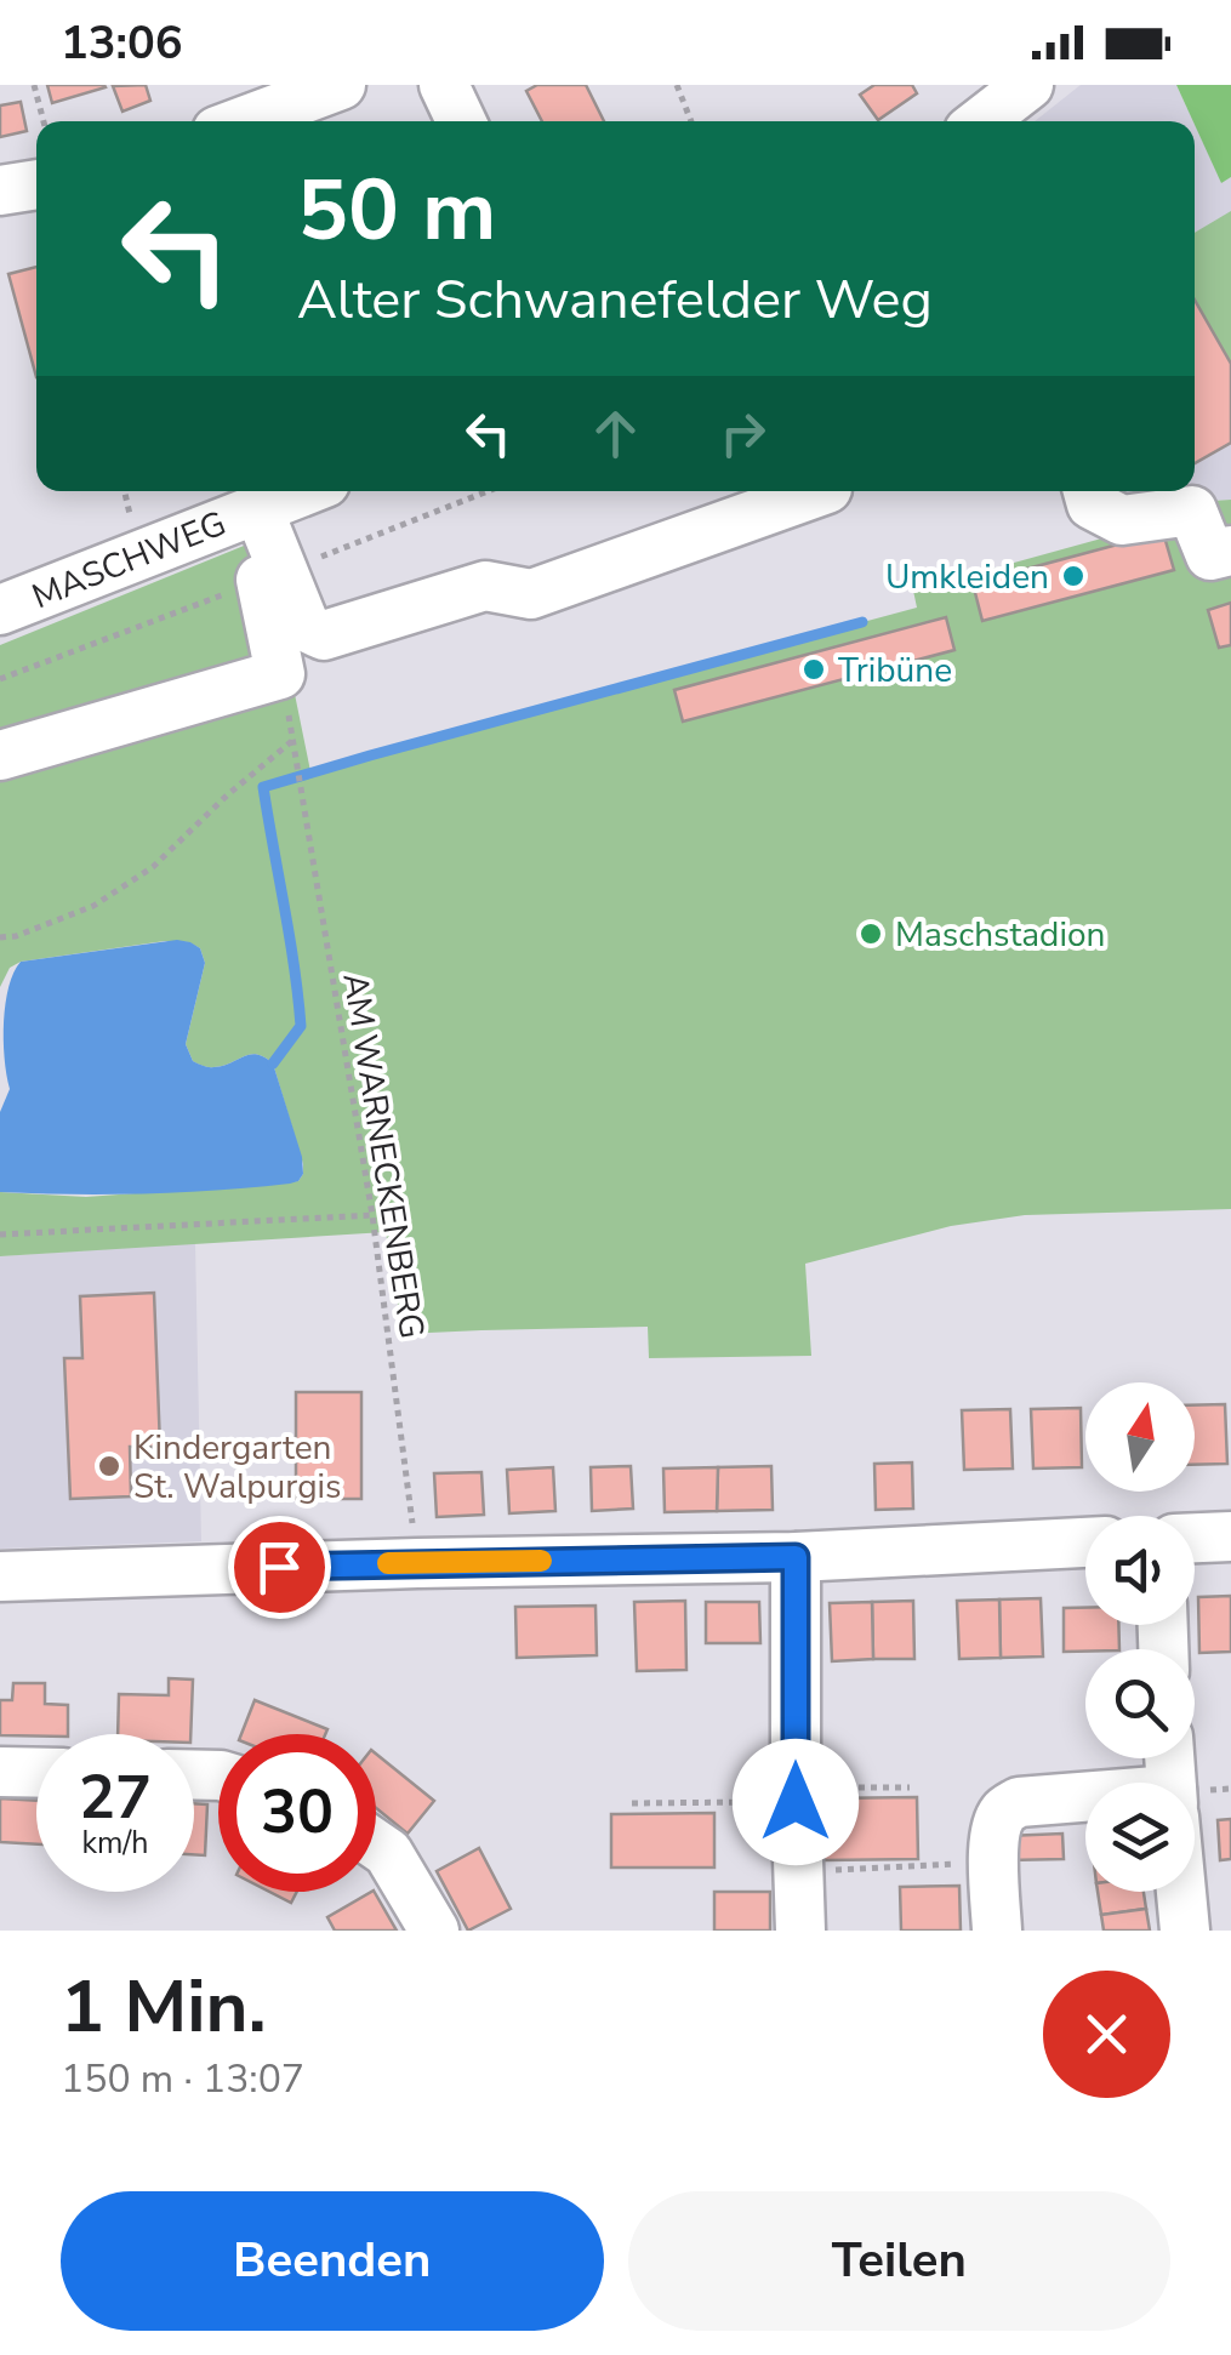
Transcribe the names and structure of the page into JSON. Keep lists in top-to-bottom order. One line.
{"streets":{"street":["MASCHWEG"],"path":["AM WARNECKENBERG"]},"places":["Umkleiden","Tribüne","Maschstadion","Kindergarten St. Walpurgis"],"north":"top","page":{"status":"13:06","turn":["50 m","Alter Schwanefelder Weg"],"speed":"27 km/h","limit":"30","heading":["1 Min.","150 m · 13:07"],"buttons":["Beenden","Teilen"]}}
